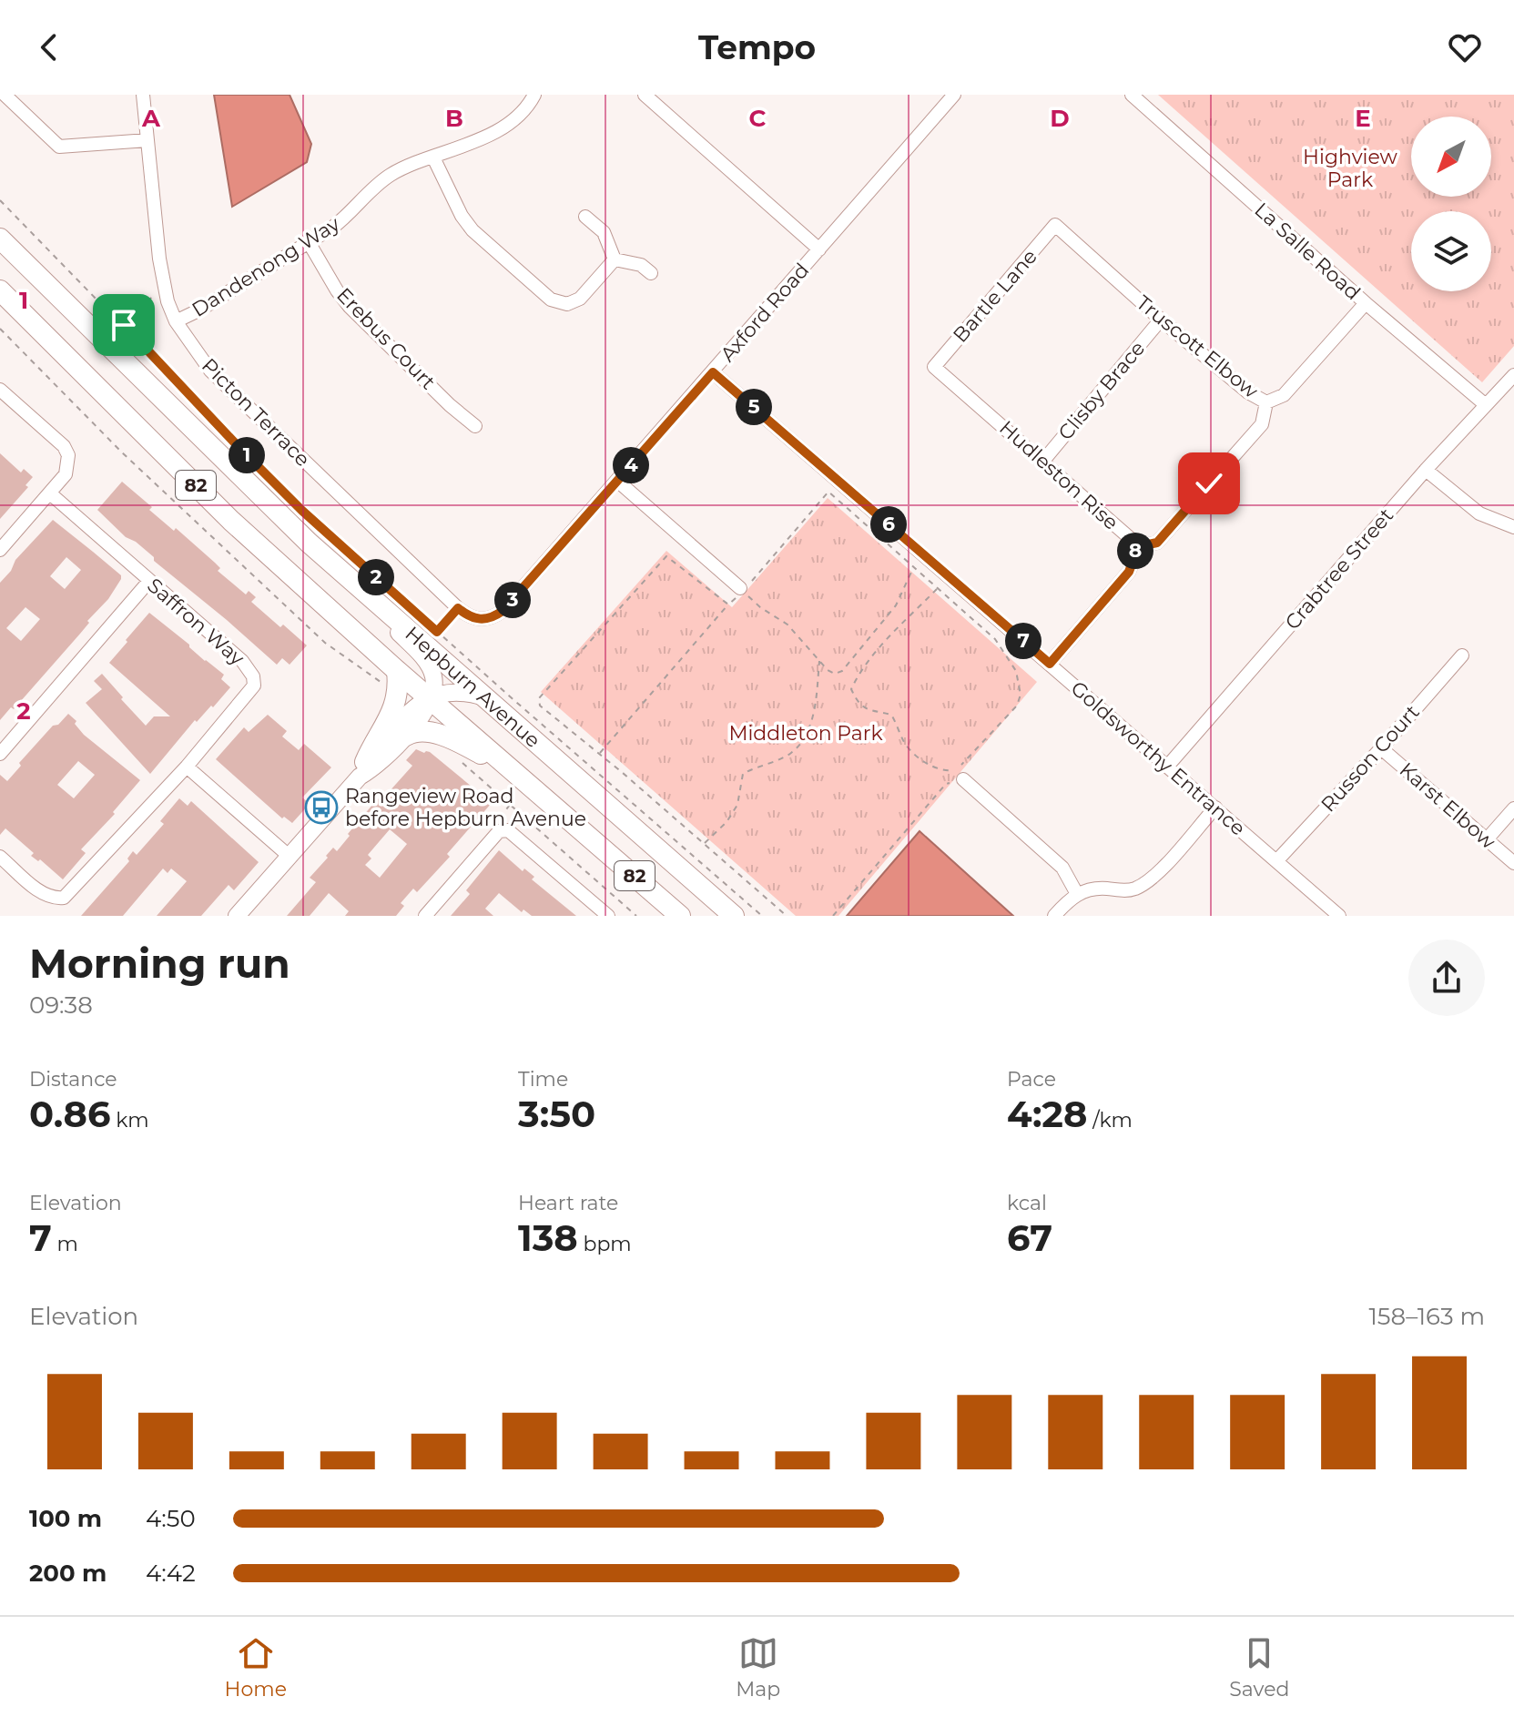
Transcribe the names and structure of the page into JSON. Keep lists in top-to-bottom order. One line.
{"streets":{"main road":["82","Hepburn Avenue"],"street":["La Salle Road","Dandenong Way","Bartle Lane","Axford Road","Erebus Court","Truscott Elbow","Clisby Brace","Picton Terrace","Hudleston Rise","Crabtree Street","Saffron Way","Goldsworthy Entrance","Russon Court","Karst Elbow"]},"crossings":[["La Salle Road","Truscott Elbow"],["La Salle Road","Crabtree Street"],["Dandenong Way","Erebus Court"],["Dandenong Way","Picton Terrace"],["Bartle Lane","Truscott Elbow"],["Bartle Lane","Hudleston Rise"],["Axford Road","Picton Terrace"],["Axford Road","Goldsworthy Entrance"],["Truscott Elbow","Clisby Brace"],["Clisby Brace","Hudleston Rise"],["Hudleston Rise","Goldsworthy Entrance"],["Crabtree Street","Goldsworthy Entrance"],["Goldsworthy Entrance","Russon Court"],["Russon Court","Karst Elbow"]],"parks":["Highview Park","Middleton Park"],"places":{"bus stop":["Rangeview Road before Hepburn Avenue"]},"north":"bottom left","page":{"header":"Tempo","pins":["5","1","4","6","8","2","3","7"],"heading":["Morning run","09:38"],"stats":[["Distance","0.86 km"],["Time","3:50"],["Pace","4:28 /km"],["Elevation","7 m"],["Heart rate","138 bpm"],["kcal","67"]],"chart":["Elevation","158–163 m"],"list":[{"name":"100 m","note":"4:50"},{"name":"200 m","note":"4:42"}],"tabs":["Home","Map","Saved"]},"grid":{"columns":["A","B","C","D","E"],"rows":["1","2"]}}
